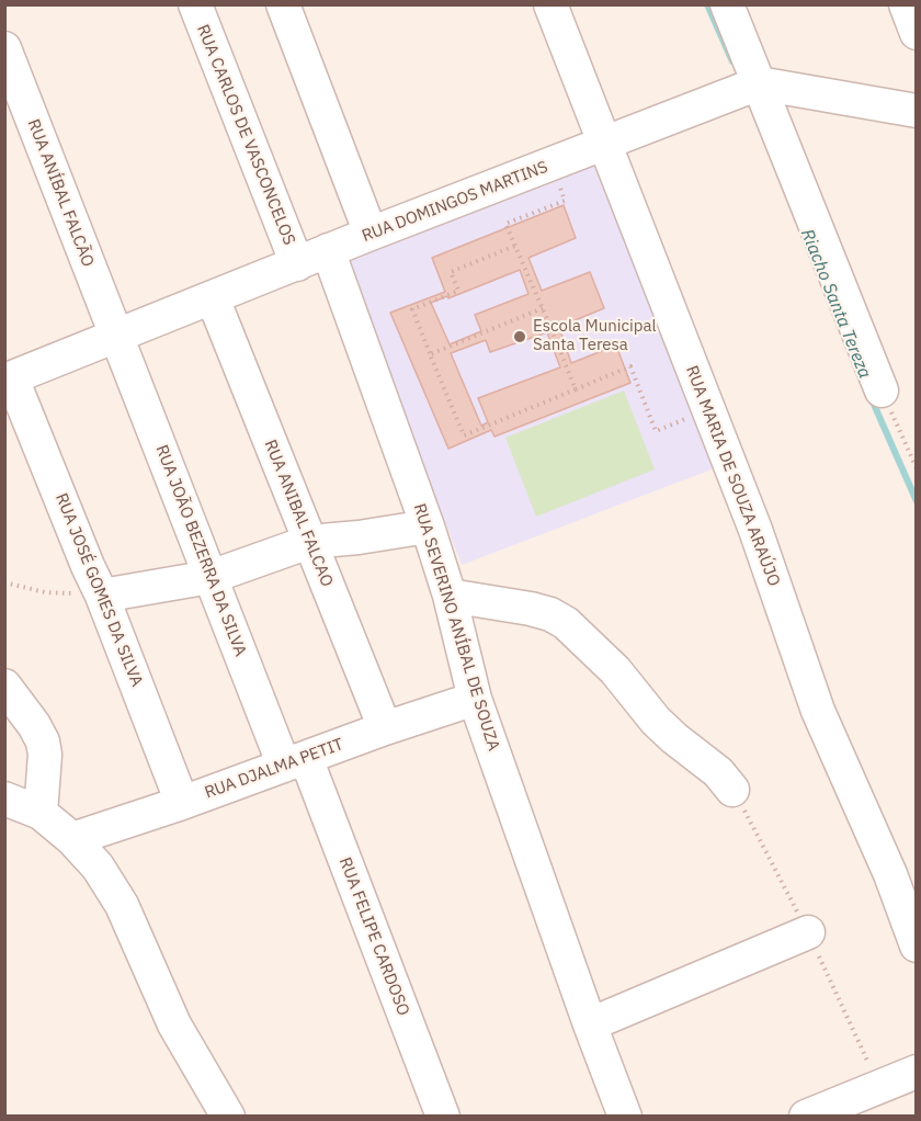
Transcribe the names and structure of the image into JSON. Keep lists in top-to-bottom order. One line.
{"streets":{"street":["RUA CARLOS DE VASCONCELOS","RUA ANÍBAL FALCÃO","RUA DOMINGOS MARTINS","RUA MARIA DE SOUZA ARAÚJO","RUA ANIBAL FALCAO","RUA JOÃO BEZERRA DA SILVA","RUA JOSÉ GOMES DA SILVA","RUA SEVERINO ANÍBAL DE SOUZA","RUA DJALMA PETIT","RUA FELIPE CARDOSO"]},"crossings":[["RUA CARLOS DE VASCONCELOS","RUA DOMINGOS MARTINS"],["RUA ANÍBAL FALCÃO","RUA DOMINGOS MARTINS"],["RUA ANÍBAL FALCÃO","RUA JOÃO BEZERRA DA SILVA"],["RUA DOMINGOS MARTINS","RUA MARIA DE SOUZA ARAÚJO"],["RUA DOMINGOS MARTINS","RUA ANIBAL FALCAO"],["RUA DOMINGOS MARTINS","RUA JOÃO BEZERRA DA SILVA"],["RUA DOMINGOS MARTINS","RUA JOSÉ GOMES DA SILVA"],["RUA DOMINGOS MARTINS","RUA SEVERINO ANÍBAL DE SOUZA"],["RUA ANIBAL FALCAO","RUA DJALMA PETIT"],["RUA JOÃO BEZERRA DA SILVA","RUA DJALMA PETIT"],["RUA JOÃO BEZERRA DA SILVA","RUA FELIPE CARDOSO"],["RUA JOSÉ GOMES DA SILVA","RUA DJALMA PETIT"],["RUA SEVERINO ANÍBAL DE SOUZA","RUA DJALMA PETIT"],["RUA DJALMA PETIT","RUA FELIPE CARDOSO"]],"water":["Riacho Santa Tereza"],"places":["Escola Municipal Santa Teresa"]}
